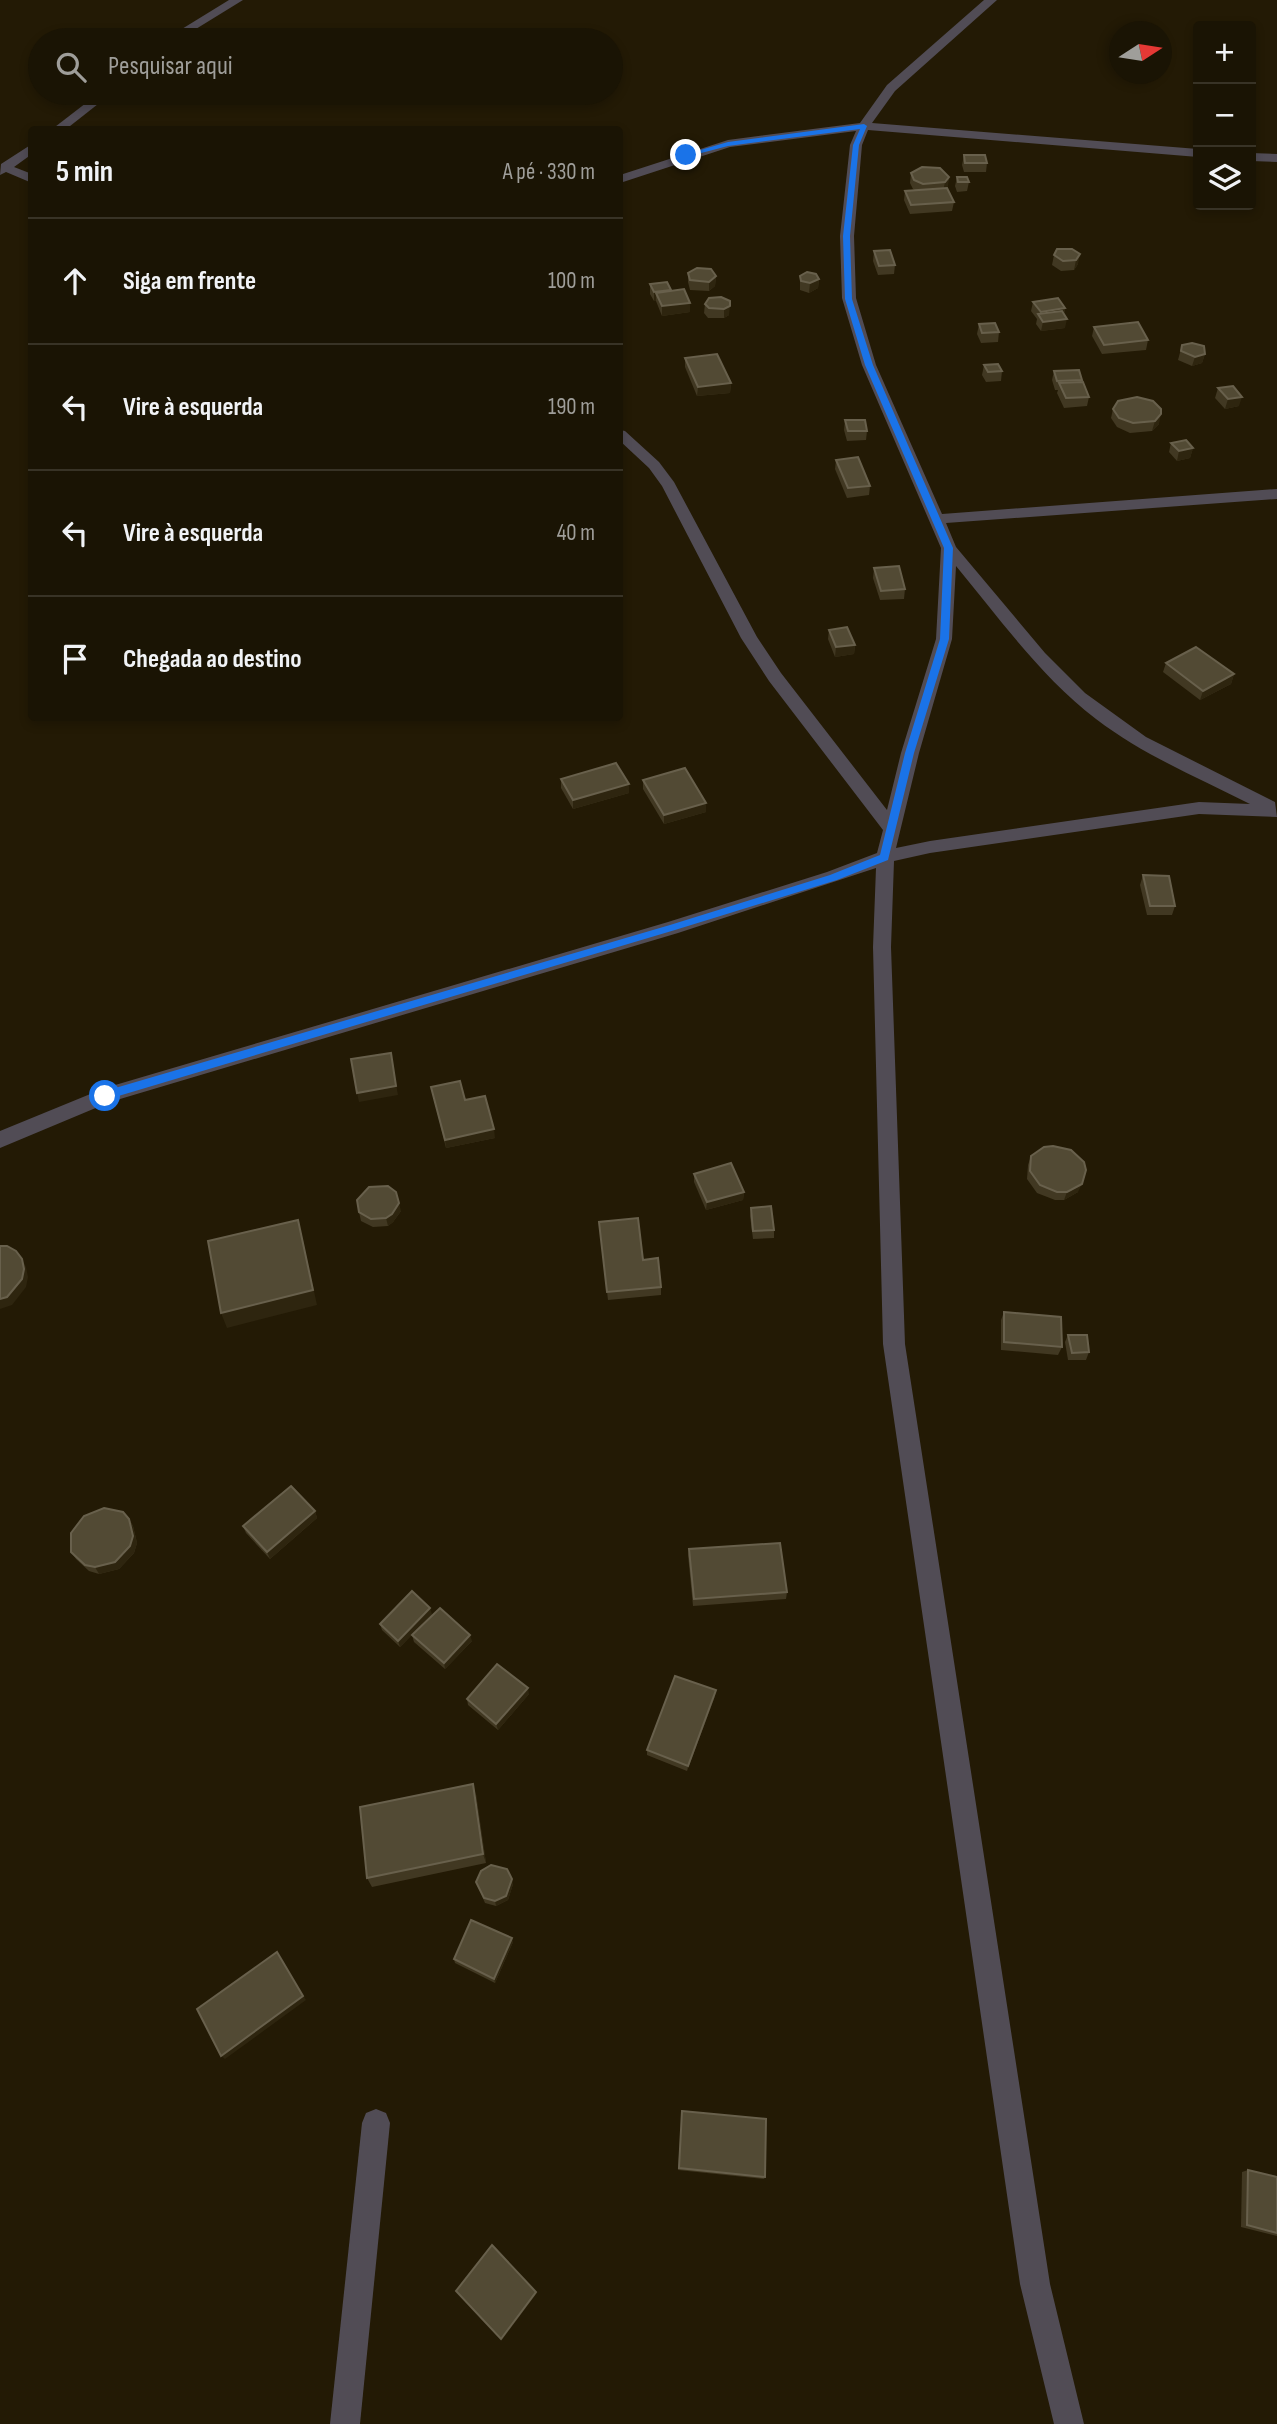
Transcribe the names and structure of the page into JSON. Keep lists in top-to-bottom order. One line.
{"north":"right","page":{"map_buttons":["+","−"],"search":"Pesquisar aqui","heading":["5 min","A pé · 330 m"],"list":[["Siga em frente","100 m"],["Vire à esquerda","190 m"],["Vire à esquerda","40 m"],"Chegada ao destino"]}}
